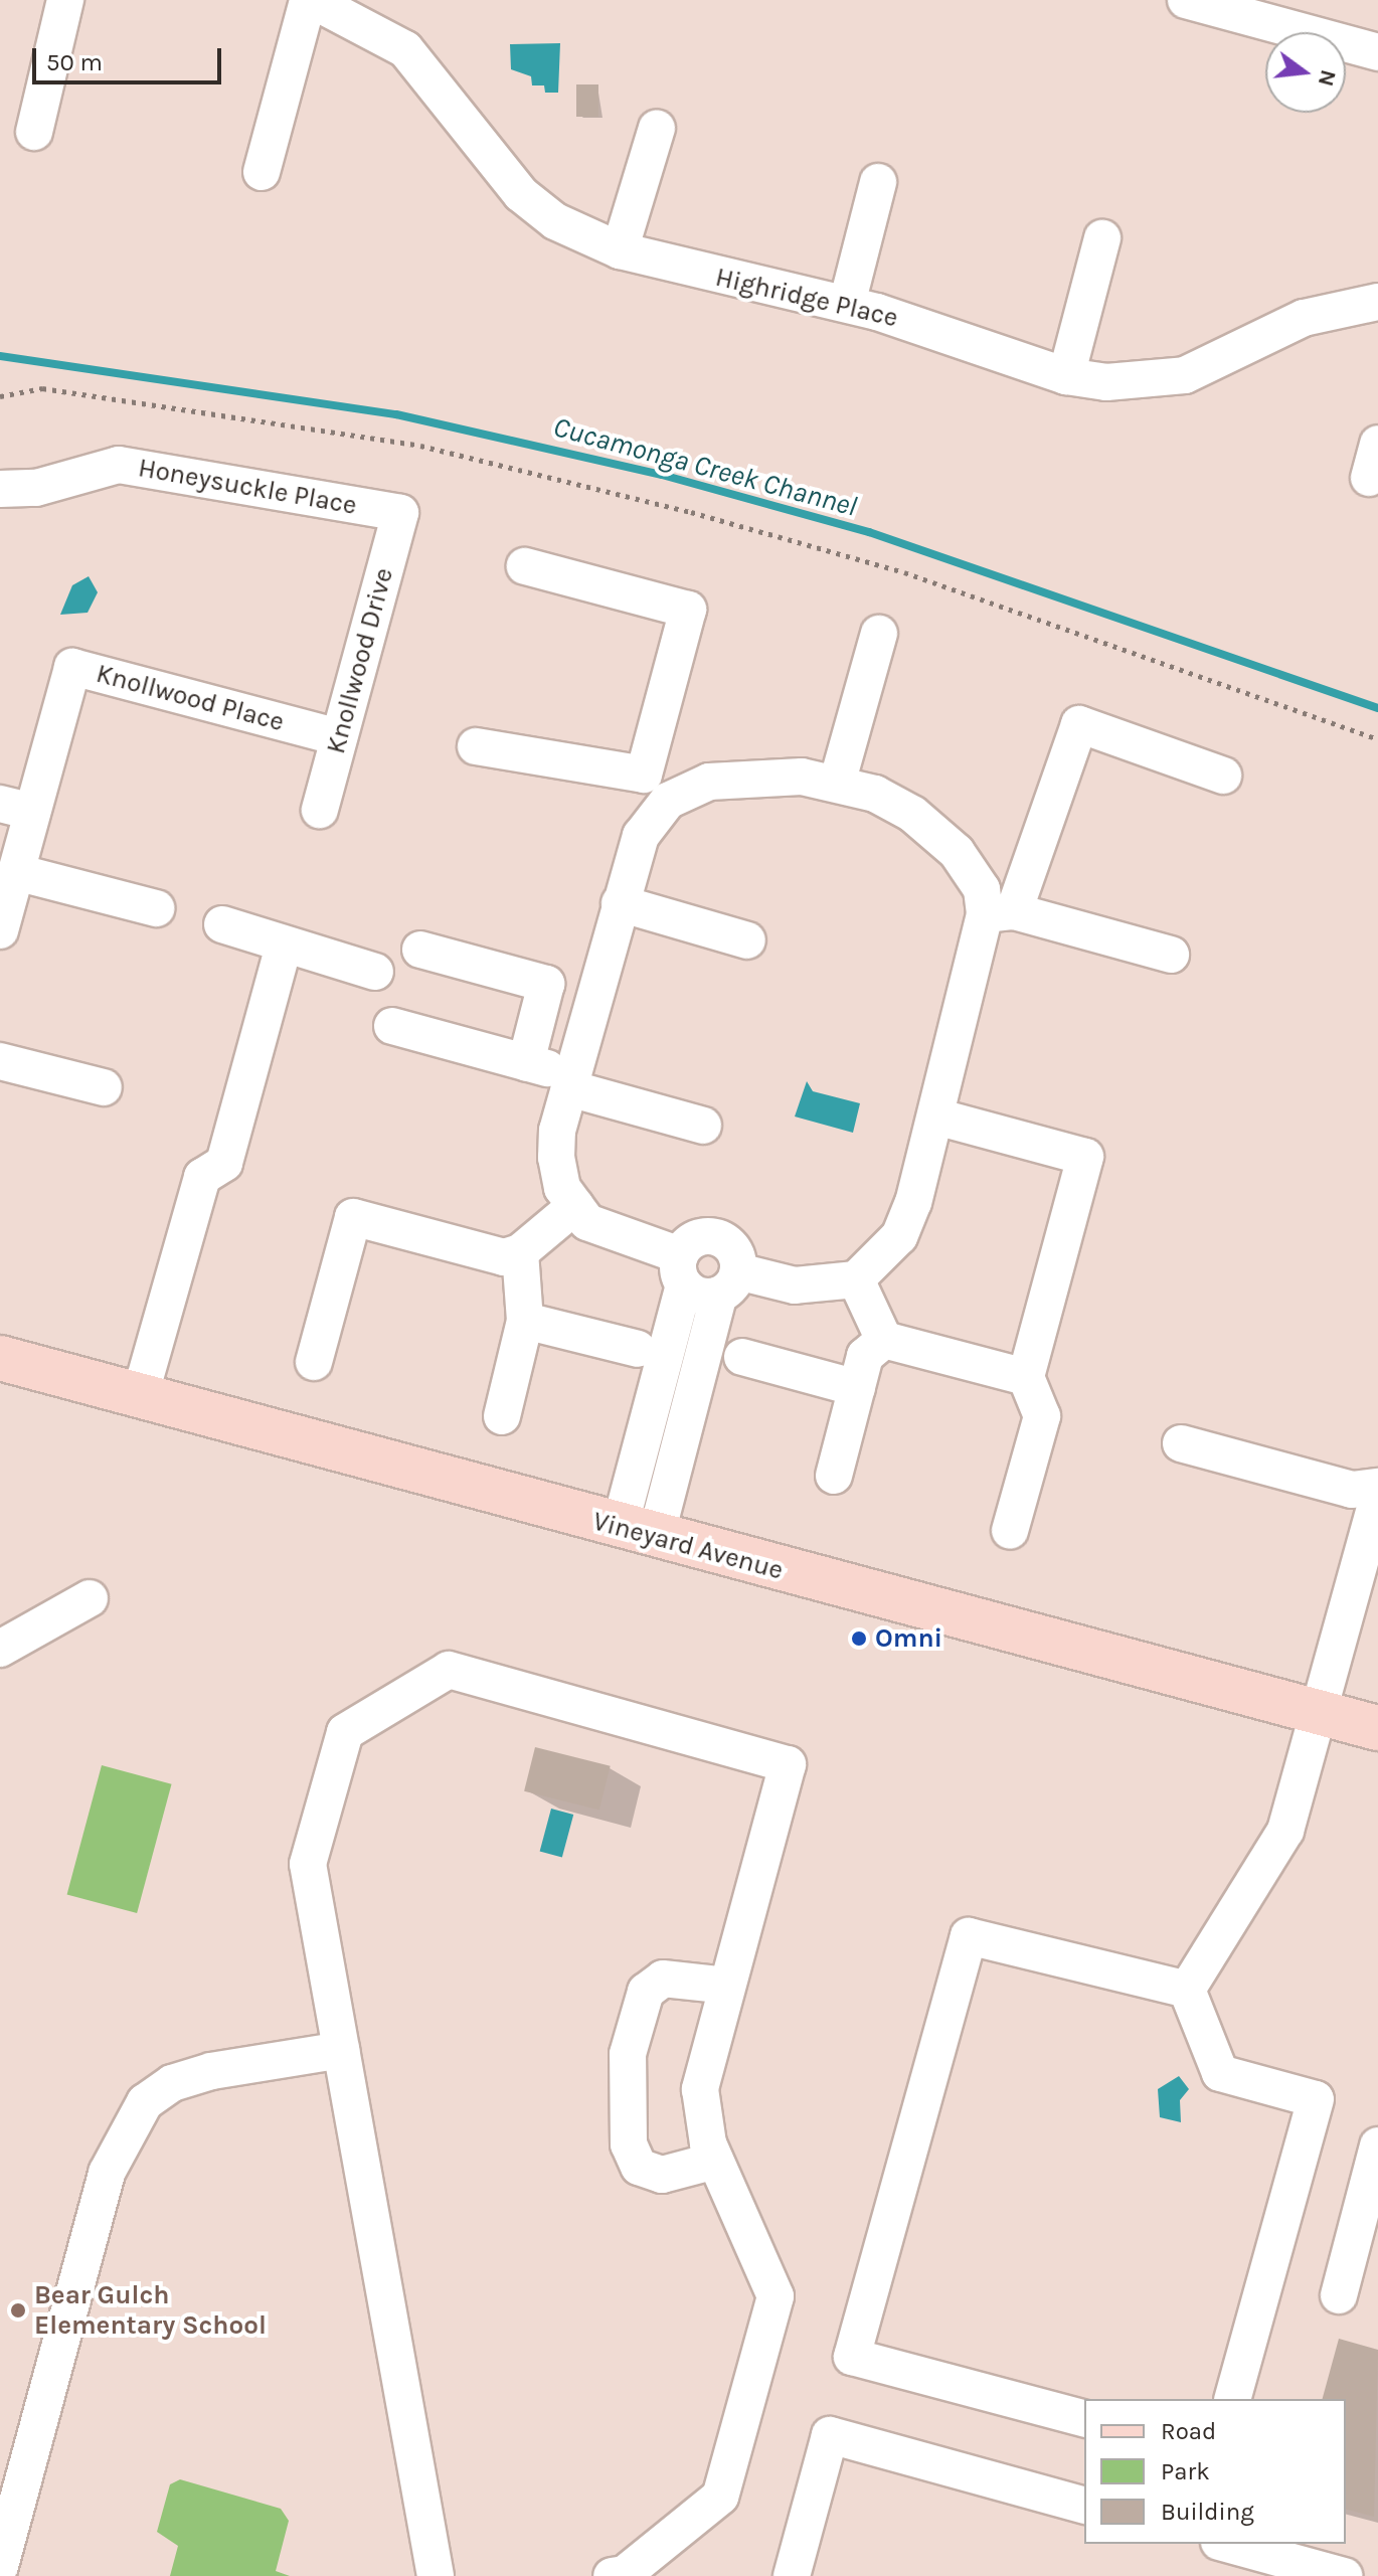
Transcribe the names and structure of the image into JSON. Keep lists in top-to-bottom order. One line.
{"streets":{"main road":["Vineyard Avenue"],"street":["Highridge Place","Honeysuckle Place","Knollwood Drive","Knollwood Place"]},"crossings":[["Honeysuckle Place","Knollwood Drive"],["Knollwood Drive","Knollwood Place"]],"water":["Cucamonga Creek Channel"],"places":["Omni","Bear Gulch Elementary School"],"legend":["Road","Park","Building"],"scale_bar":"50 m","north":"right"}
